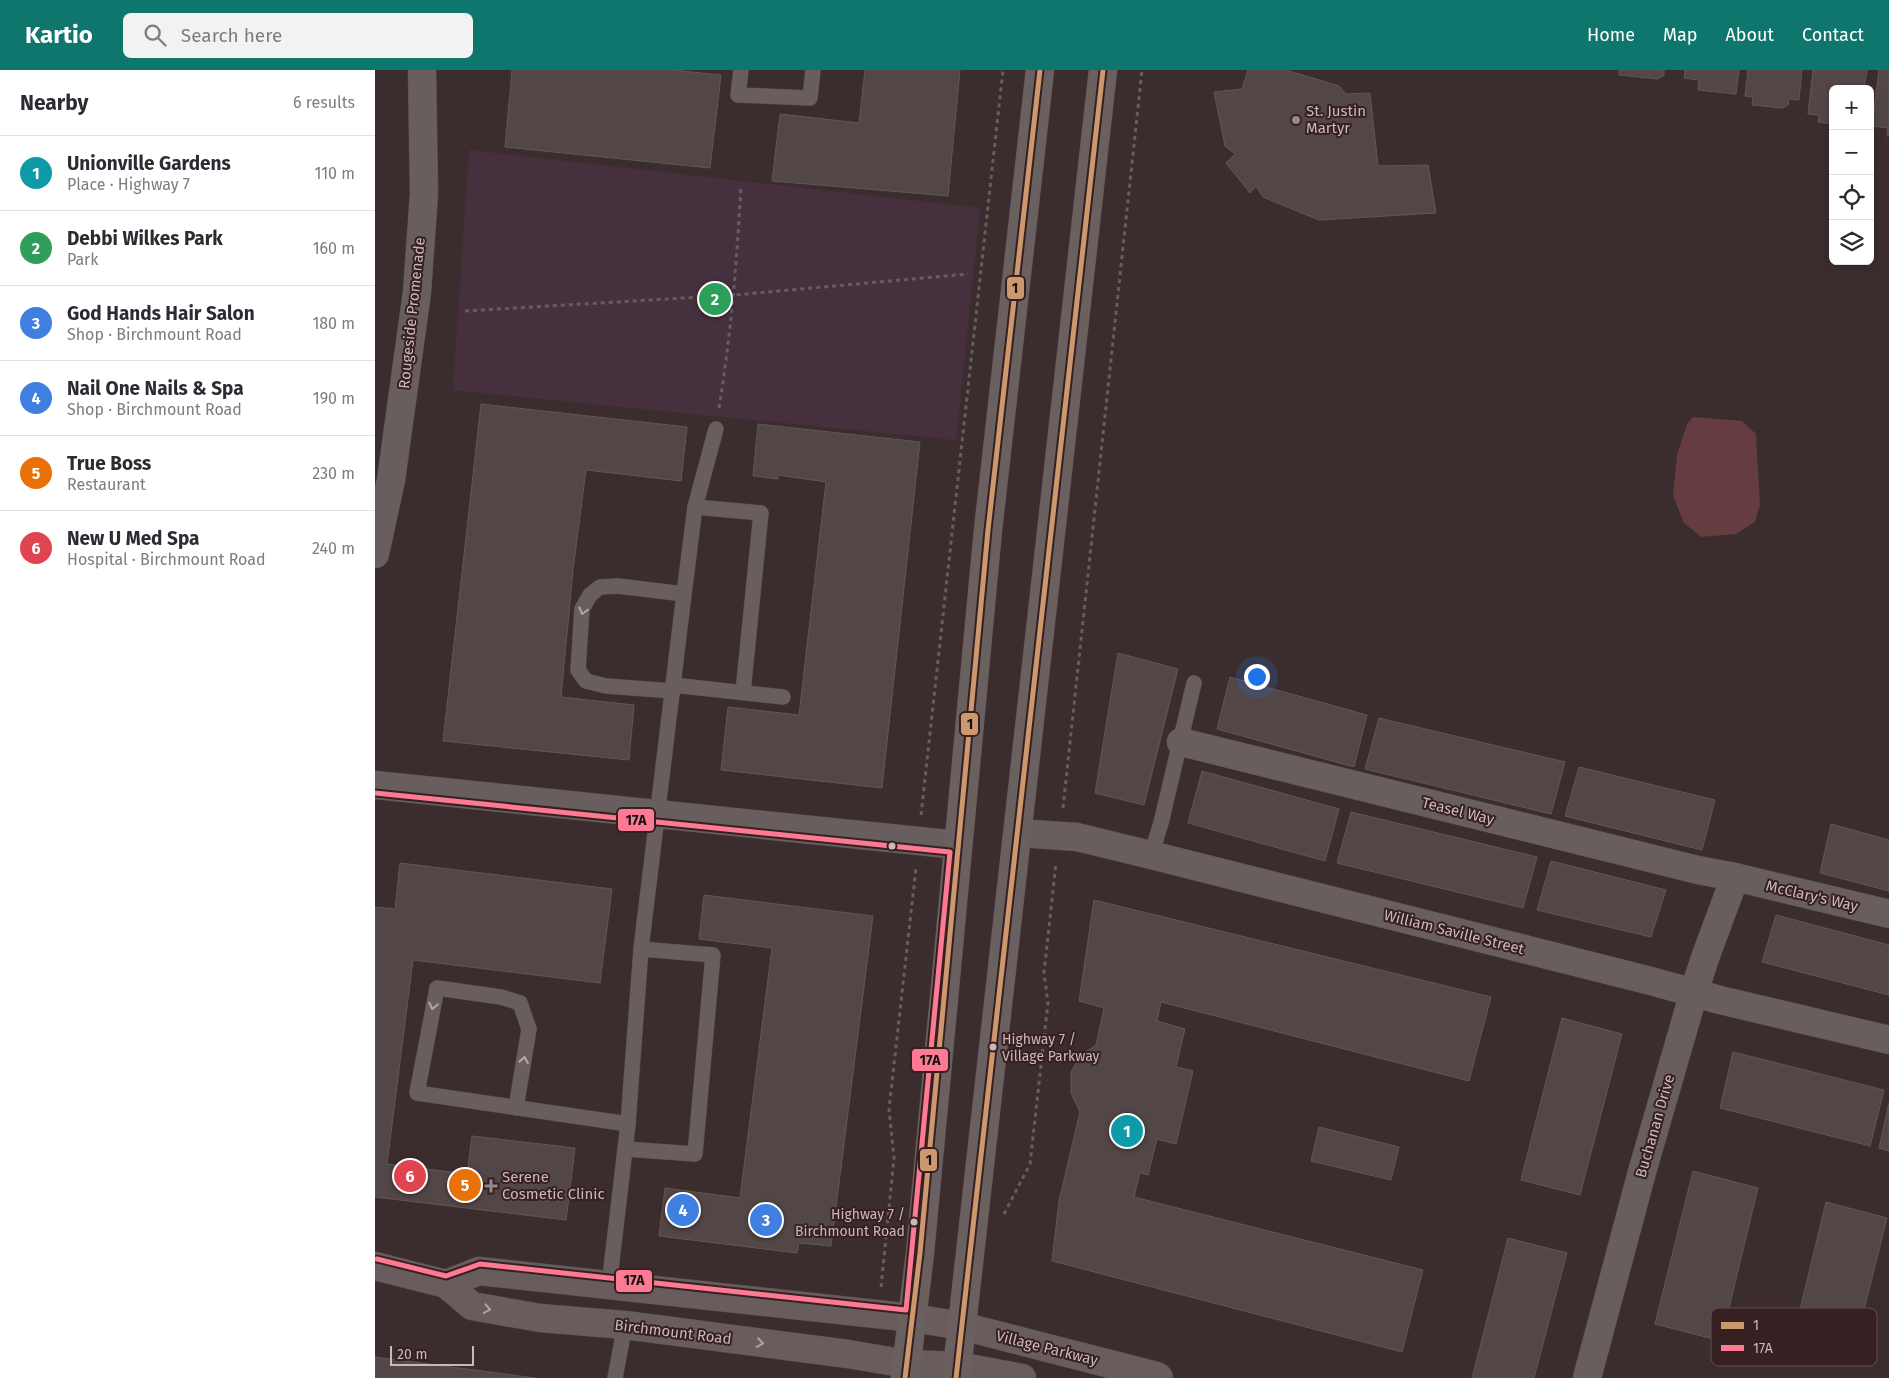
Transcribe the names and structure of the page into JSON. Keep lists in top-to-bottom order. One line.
{"streets":{"main road":["Birchmount Road","Village Parkway"],"street":["Rougeside Promenade","Teasel Way","McClary's Way","William Saville Street","Buchanan Drive"]},"crossings":[["Teasel Way","McClary's Way"],["Teasel Way","Buchanan Drive"],["McClary's Way","Buchanan Drive"],["William Saville Street","Buchanan Drive"]],"places":{"other":["St. Justin Martyr","Highway 7 / Village Parkway","Highway 7 / Birchmount Road"],"health":["Serene Cosmetic Clinic"]},"lines":["transit line 1","transit line 17A"],"legend":["1","17A"],"scale_bar":"20 m","page":{"header":"Kartio","search":"Search here","nav":["Home","Map","About","Contact"],"heading":["Nearby","6 results"],"map_buttons":["+","−"],"list":[{"mark":"1","name":"Unionville Gardens","note":"Place · Highway 7","value":"110 m"},{"mark":"2","name":"Debbi Wilkes Park","note":"Park","value":"160 m"},{"mark":"3","name":"God Hands Hair Salon","note":"Shop · Birchmount Road","value":"180 m"},{"mark":"4","name":"Nail One Nails & Spa","note":"Shop · Birchmount Road","value":"190 m"},{"mark":"5","name":"True Boss","note":"Restaurant","value":"230 m"},{"mark":"6","name":"New U Med Spa","note":"Hospital · Birchmount Road","value":"240 m"}],"pins":["2","1","6","5","4","3"],"scale":"20 m"}}
